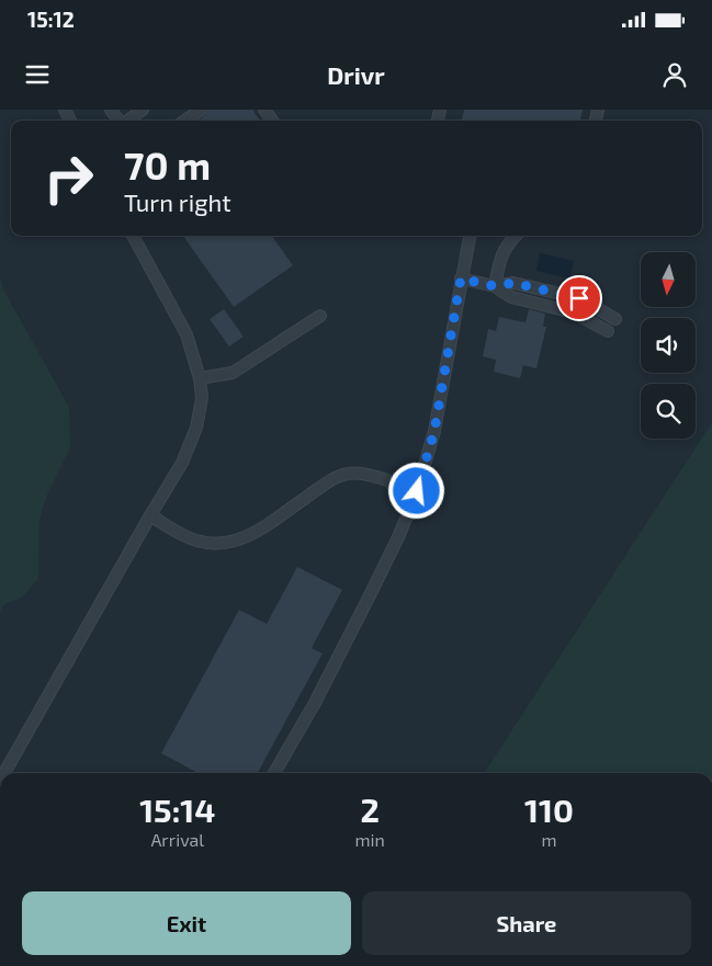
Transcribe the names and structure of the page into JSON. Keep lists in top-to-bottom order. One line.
{"north":"bottom","page":{"status":"15:12","header":"Drivr","turn":["70 m","Turn right"],"eta":["15:14","Arrival","2","min","110","m"],"buttons":["Exit","Share"]}}
